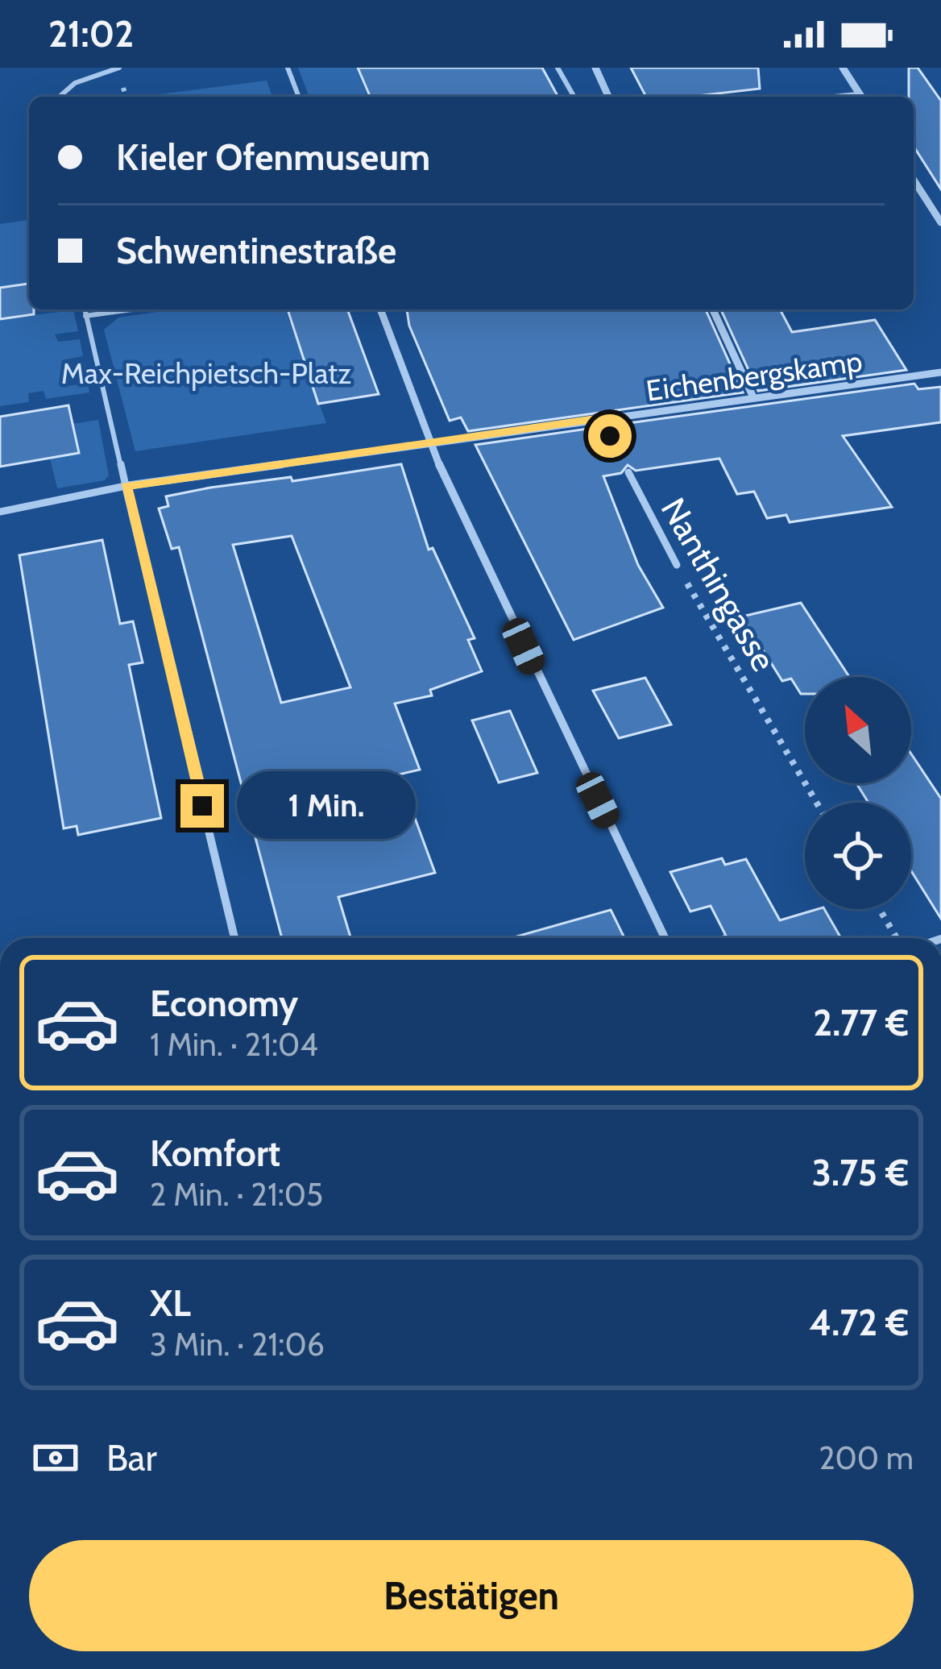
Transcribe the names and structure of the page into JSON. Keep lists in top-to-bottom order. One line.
{"streets":{"street":["Eichenbergskamp"],"lane":["Nanthingasse"]},"parks":["Max-Reichpietsch-Platz"],"north":"top left","page":{"status":"21:02","banner":["Kieler Ofenmuseum","Schwentinestraße"],"bubble":"1 Min.","list":[{"name":"Economy","note":"1 Min. · 21:04","value":"2.77 €"},{"name":"Komfort","note":"2 Min. · 21:05","value":"3.75 €"},{"name":"XL","note":"3 Min. · 21:06","value":"4.72 €"}],"pay":["Bar","200 m"],"buttons":"Bestätigen"}}
